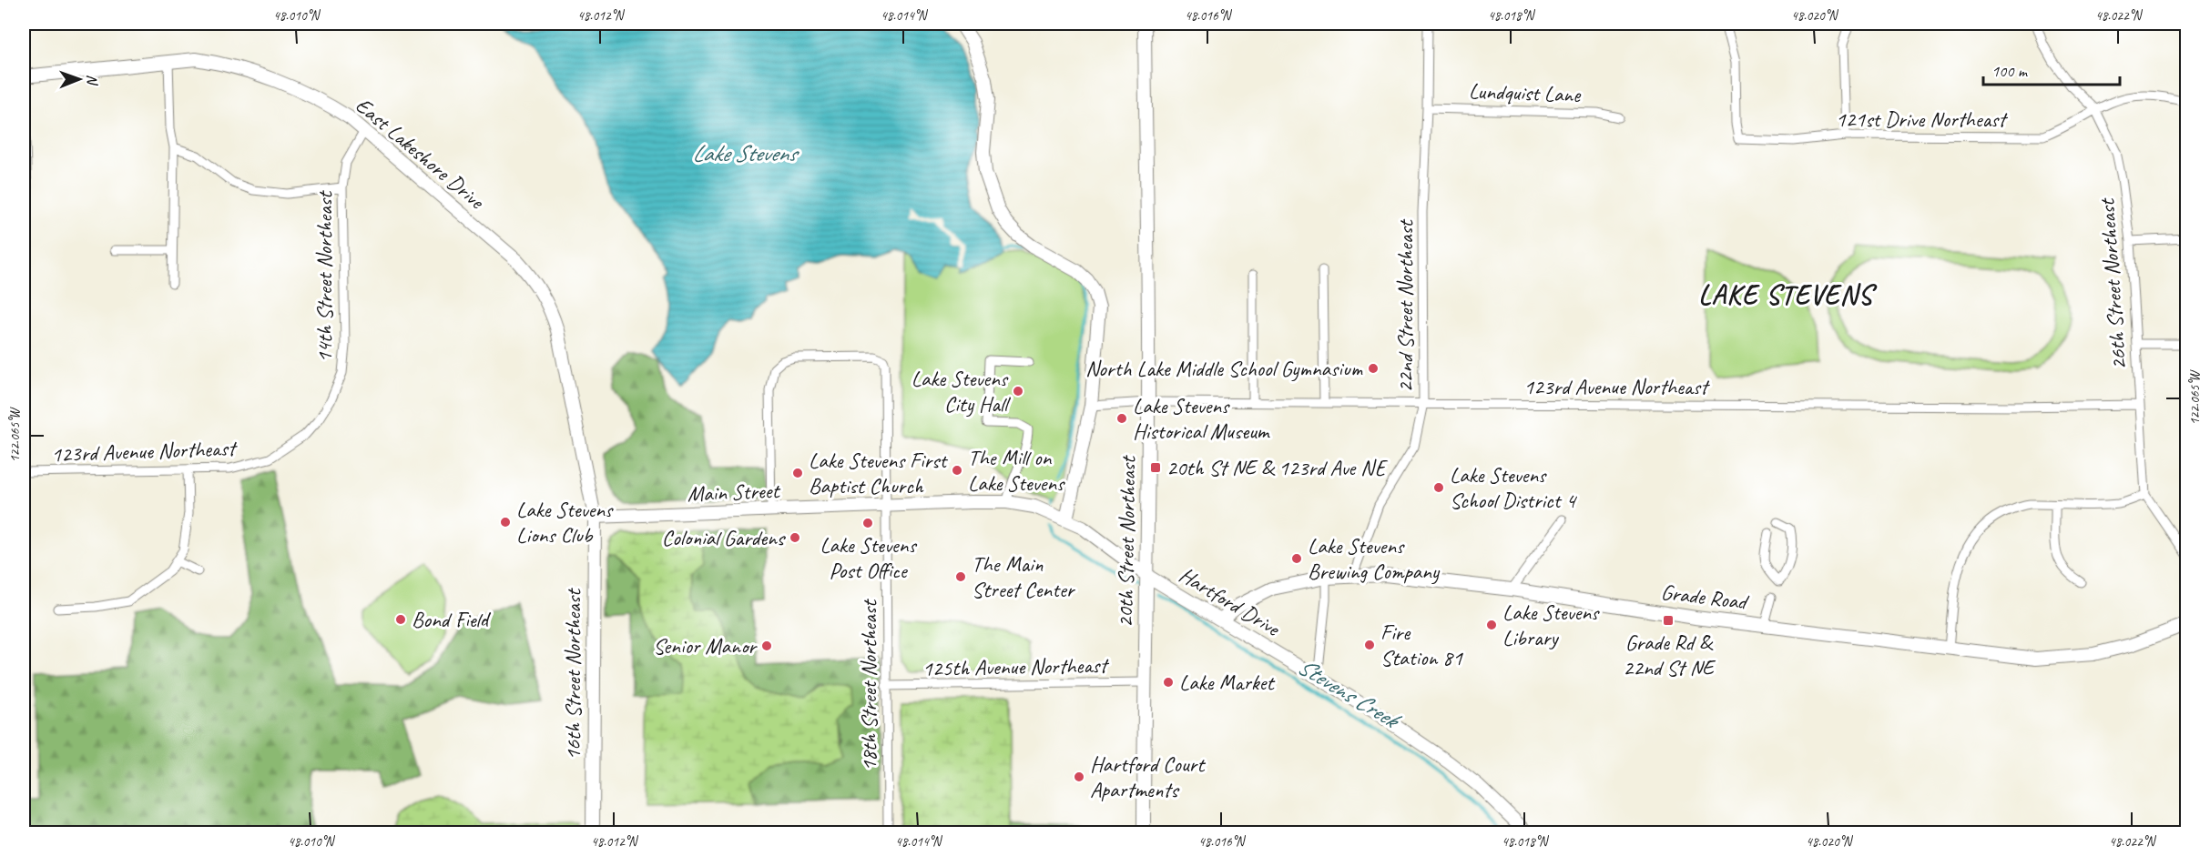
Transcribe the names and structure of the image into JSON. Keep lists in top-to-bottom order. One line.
{"streets":{"main road":["East Lakeshore Drive","Main Street","20th Street Northeast","Grade Road","Hartford Drive","16th Street Northeast"],"street":["Lundquist Lane","121st Drive Northeast","14th Street Northeast","26th Street Northeast","22nd Street Northeast","123rd Avenue Northeast","125th Avenue Northeast","18th Street Northeast"]},"crossings":[["Lundquist Lane","22nd Street Northeast"],["121st Drive Northeast","26th Street Northeast"],["East Lakeshore Drive","14th Street Northeast"],["East Lakeshore Drive","Main Street"],["East Lakeshore Drive","16th Street Northeast"],["14th Street Northeast","123rd Avenue Northeast"],["26th Street Northeast","123rd Avenue Northeast"],["22nd Street Northeast","123rd Avenue Northeast"],["22nd Street Northeast","Grade Road"],["123rd Avenue Northeast","20th Street Northeast"],["Main Street","20th Street Northeast"],["Main Street","Hartford Drive"],["Main Street","16th Street Northeast"],["Main Street","18th Street Northeast"],["20th Street Northeast","Hartford Drive"],["20th Street Northeast","125th Avenue Northeast"],["Grade Road","Hartford Drive"],["125th Avenue Northeast","18th Street Northeast"]],"districts":["LAKE STEVENS"],"water":["Lake Stevens","Stevens Creek"],"places":{"other":["North Lake Middle School Gymnasium","Lake Stevens City Hall","Lake Stevens Historical Museum","The Mill on Lake Stevens","Lake Stevens First Baptist Church","Lake Stevens School District 4","Lake Stevens Lions Club","Lake Stevens Post Office","Colonial Gardens","Lake Stevens Brewing Company","The Main Street Center","Bond Field","Lake Stevens Library","Fire Station 81","Senior Manor","Lake Market","Hartford Court Apartments"],"transit":["20th St NE & 123rd Ave NE","Grade Rd & 22nd St NE"]},"scale_bar":"100 m","north":"right","coordinates":["48.010°N","48.012°N","48.014°N","48.016°N","48.018°N","48.020°N","48.022°N","122.065°W"]}
